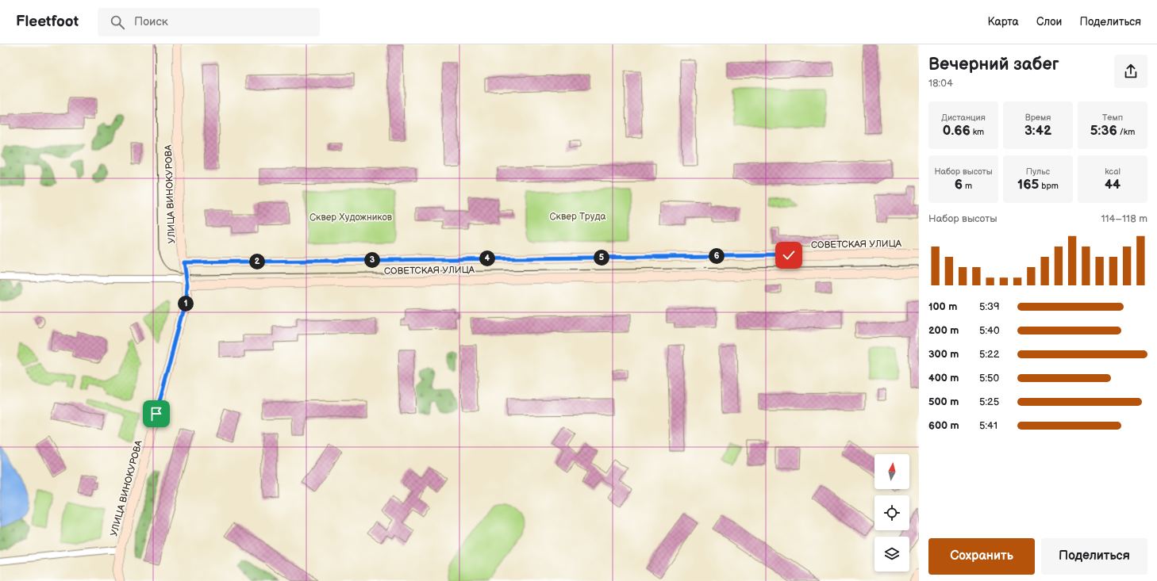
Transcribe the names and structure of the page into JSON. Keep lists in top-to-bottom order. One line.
{"streets":{"main road":["УЛИЦА ВИНОКУРОВА","СОВЕТСКАЯ УЛИЦА"]},"crossings":[["УЛИЦА ВИНОКУРОВА","СОВЕТСКАЯ УЛИЦА"]],"parks":["Сквер Труда","Сквер Художников"],"north":"top","page":{"header":"Fleetfoot","search":"Поиск","nav":["Карта","Слои","Поделиться"],"heading":["Вечерний забег","18:04"],"stats":[["Дистанция","0.66 km"],["Время","3:42"],["Темп","5:36 /km"],["Набор высоты","6 m"],["Пульс","165 bpm"],["kcal","44"]],"chart":["Набор высоты","114–118 m"],"pins":["6","5","4","3","2","1"],"list":[{"name":"100 m","note":"5:39"},{"name":"200 m","note":"5:40"},{"name":"300 m","note":"5:22"},{"name":"400 m","note":"5:50"},{"name":"500 m","note":"5:25"},{"name":"600 m","note":"5:41"}],"buttons":["Сохранить","Поделиться"]}}
